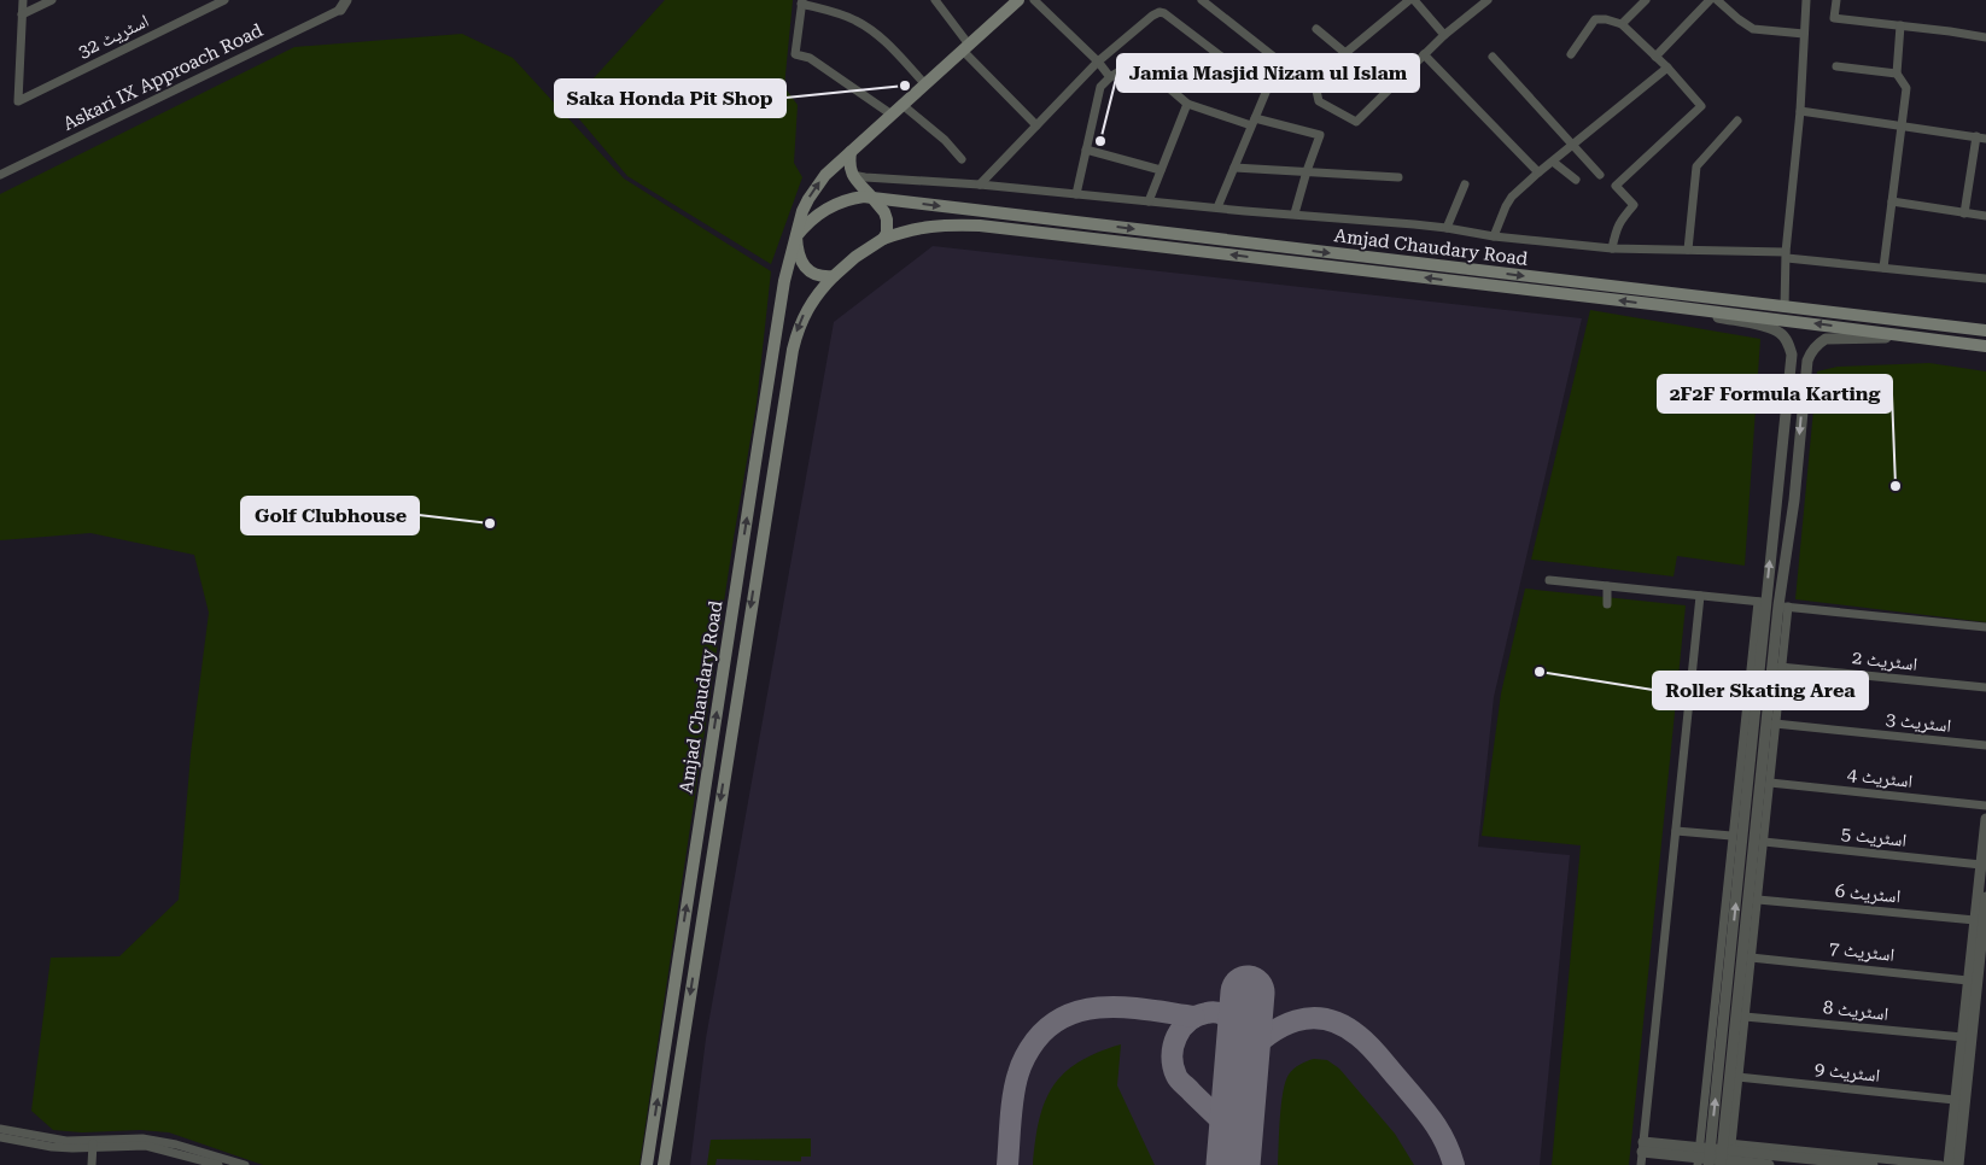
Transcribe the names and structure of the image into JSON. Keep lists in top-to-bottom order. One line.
{"streets":{"main road":["Amjad Chaudary Road"],"street":["اسٹریٹ 32","Askari IX Approach Road","اسٹریٹ 2","اسٹریٹ 3","اسٹریٹ 4","اسٹریٹ 5","اسٹریٹ 6","اسٹریٹ 7","اسٹریٹ 8","اسٹریٹ 9"]},"places":["Saka Honda Pit Shop","Jamia Masjid Nizam ul Islam","2F2F Formula Karting","Golf Clubhouse","Roller Skating Area"]}
